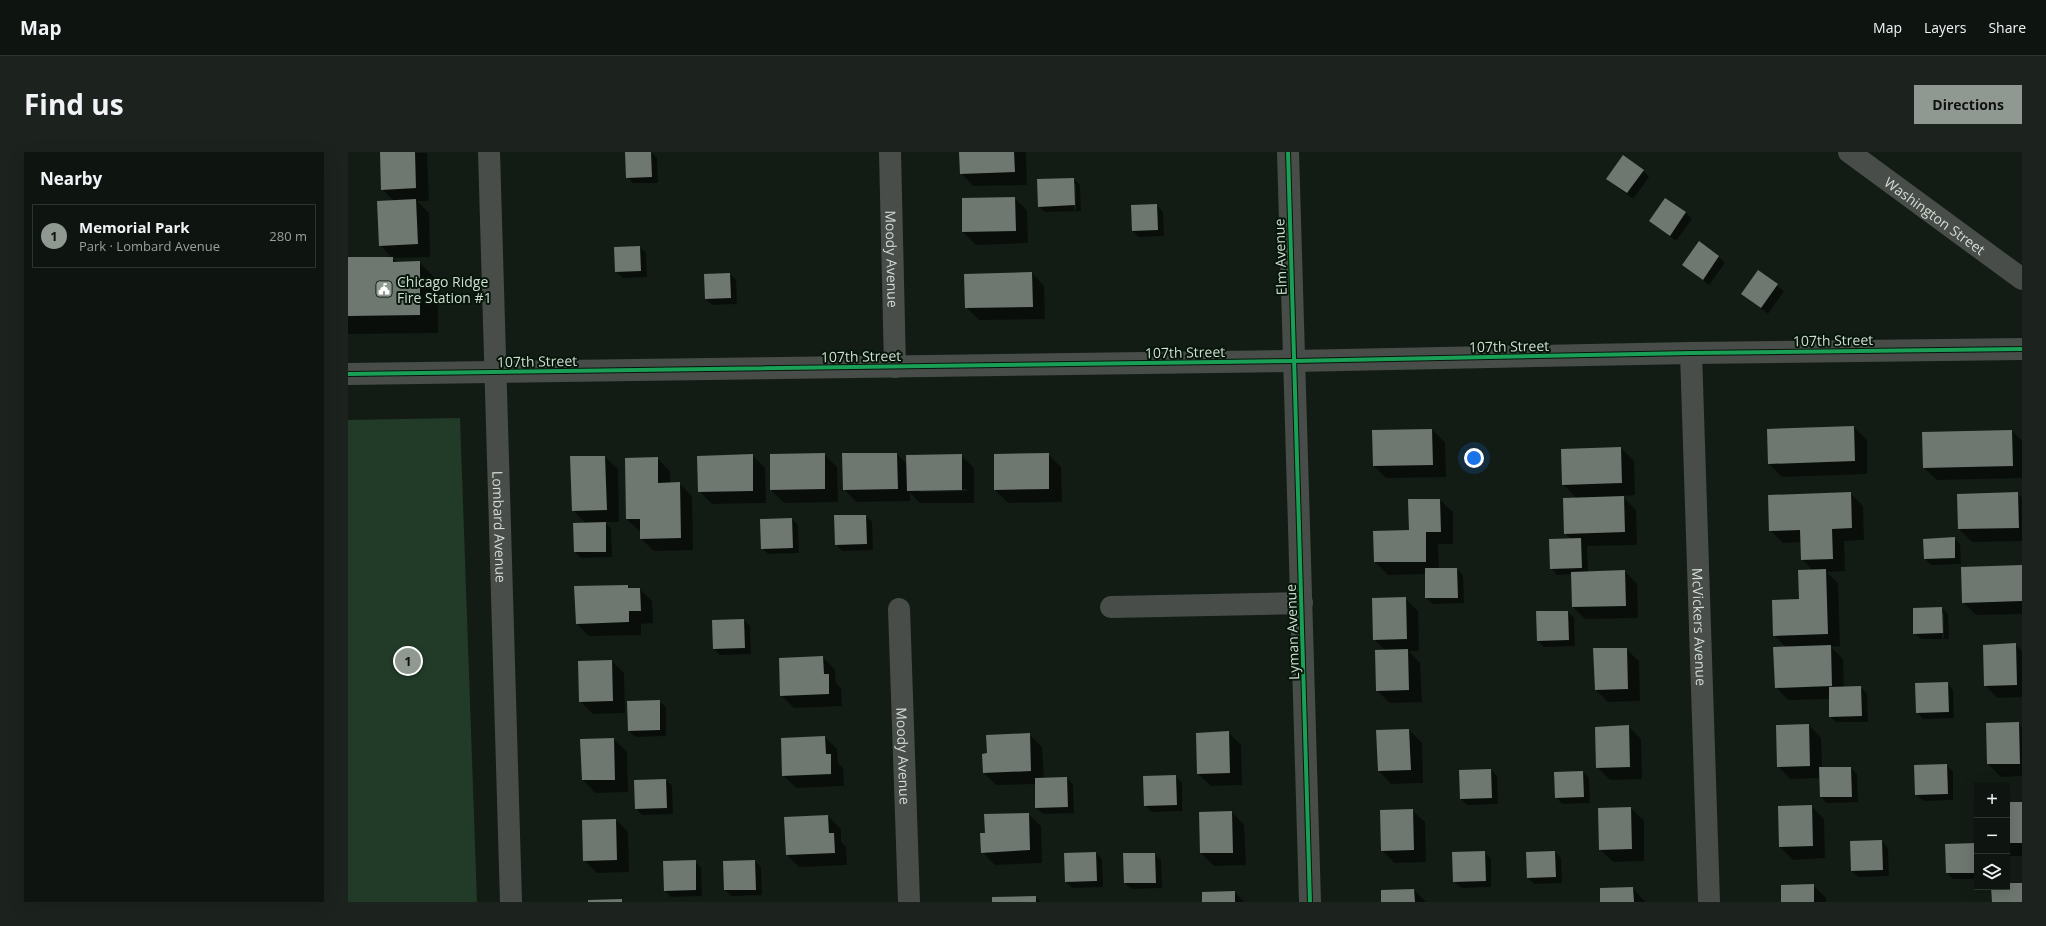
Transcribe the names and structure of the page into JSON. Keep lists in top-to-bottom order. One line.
{"streets":{"street":["Washington Street","Elm Avenue","Moody Avenue","107th Street","Lombard Avenue","McVickers Avenue","Lyman Avenue"]},"crossings":[["Elm Avenue","107th Street"],["Elm Avenue","Lyman Avenue"],["Moody Avenue","107th Street"],["107th Street","Lombard Avenue"],["107th Street","McVickers Avenue"],["107th Street","Lyman Avenue"]],"places":{"public building":["Chicago Ridge Fire Station #1"]},"page":{"header":"Map","nav":["Map","Layers","Share"],"title":"Find us","buttons":"Directions","heading":"Nearby","list":[{"mark":"1","name":"Memorial Park","note":"Park · Lombard Avenue","value":"280 m"}],"pins":"1","map_buttons":["+","−"]}}
